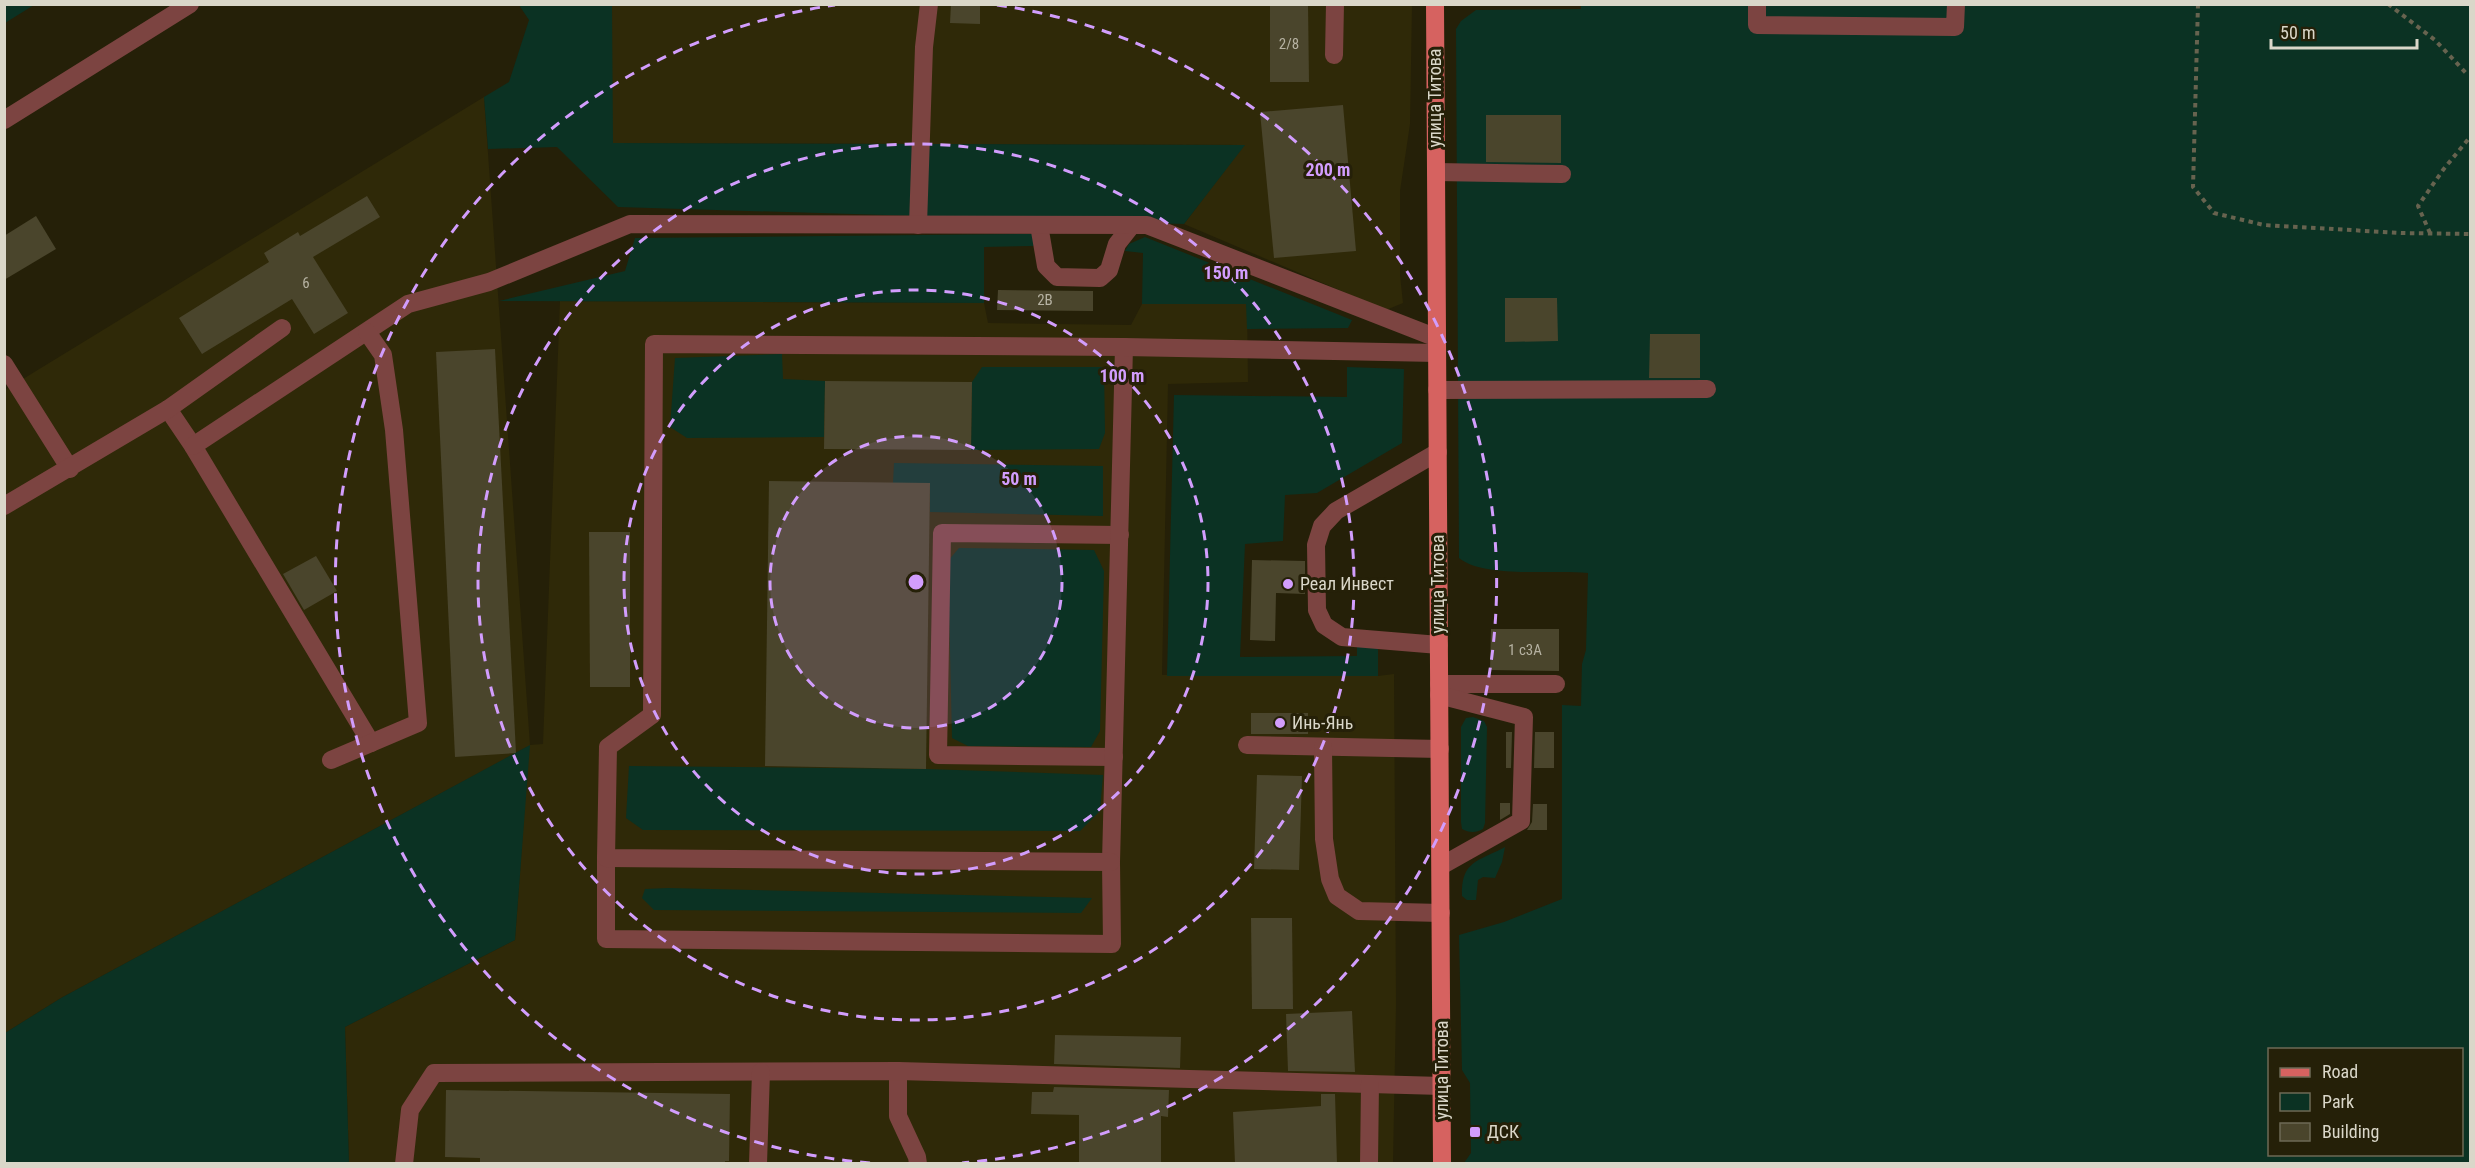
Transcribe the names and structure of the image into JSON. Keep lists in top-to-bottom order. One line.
{"streets":{"main road":["улица Титова"]},"places":{"other":["Реал Инвест","Инь-Янь"],"transit":["ДСК"]},"house_numbers":["2/8","6","2В","1 с3А"],"legend":["Road","Park","Building"],"scale_bar":"50 m","rings":["200 m","150 m","100 m","50 m"]}
